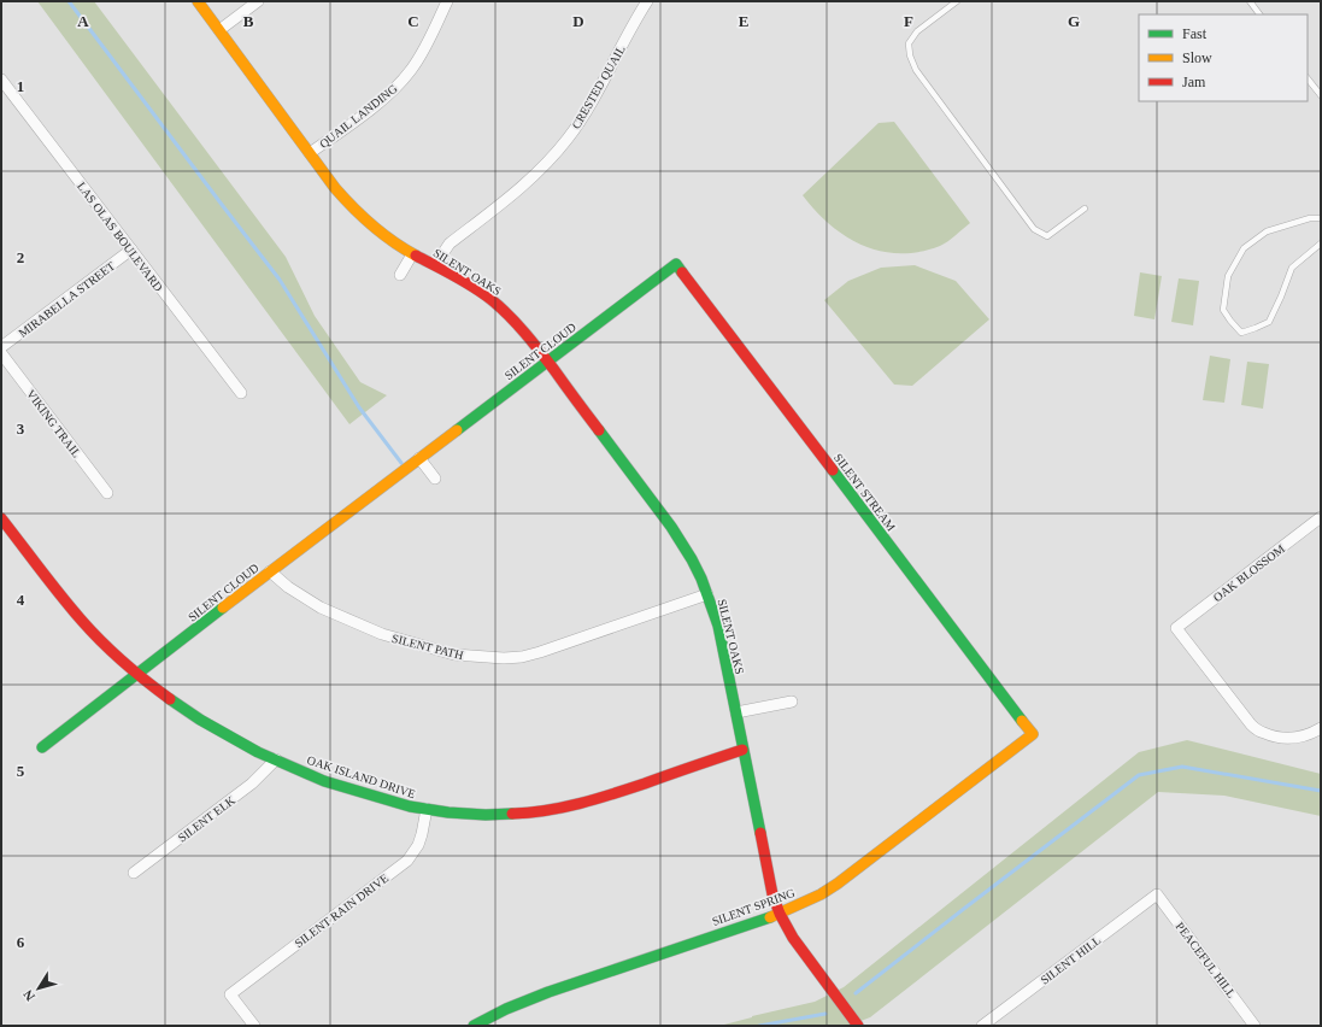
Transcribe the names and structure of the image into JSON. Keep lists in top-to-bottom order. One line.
{"streets":{"street":["CRESTED QUAIL","QUAIL LANDING","LAS OLAS BOULEVARD","SILENT OAKS","MIRABELLA STREET","SILENT CLOUD","VIKING TRAIL","SILENT STREAM","OAK BLOSSOM","SILENT PATH","OAK ISLAND DRIVE","SILENT ELK","SILENT SPRING","SILENT RAIN DRIVE","SILENT HILL","PEACEFUL HILL"]},"crossings":[["CRESTED QUAIL","SILENT OAKS"],["QUAIL LANDING","SILENT OAKS"],["LAS OLAS BOULEVARD","MIRABELLA STREET"],["SILENT OAKS","SILENT CLOUD"],["SILENT OAKS","SILENT PATH"],["SILENT OAKS","OAK ISLAND DRIVE"],["SILENT OAKS","SILENT SPRING"],["SILENT CLOUD","SILENT STREAM"],["SILENT CLOUD","SILENT PATH"],["SILENT CLOUD","OAK ISLAND DRIVE"],["SILENT STREAM","SILENT SPRING"],["OAK ISLAND DRIVE","SILENT ELK"],["OAK ISLAND DRIVE","SILENT RAIN DRIVE"],["SILENT HILL","PEACEFUL HILL"]],"legend":["Fast","Slow","Jam"],"north":"bottom left","grid":{"columns":["A","B","C","D","E","F","G"],"rows":["1","2","3","4","5","6"]}}
